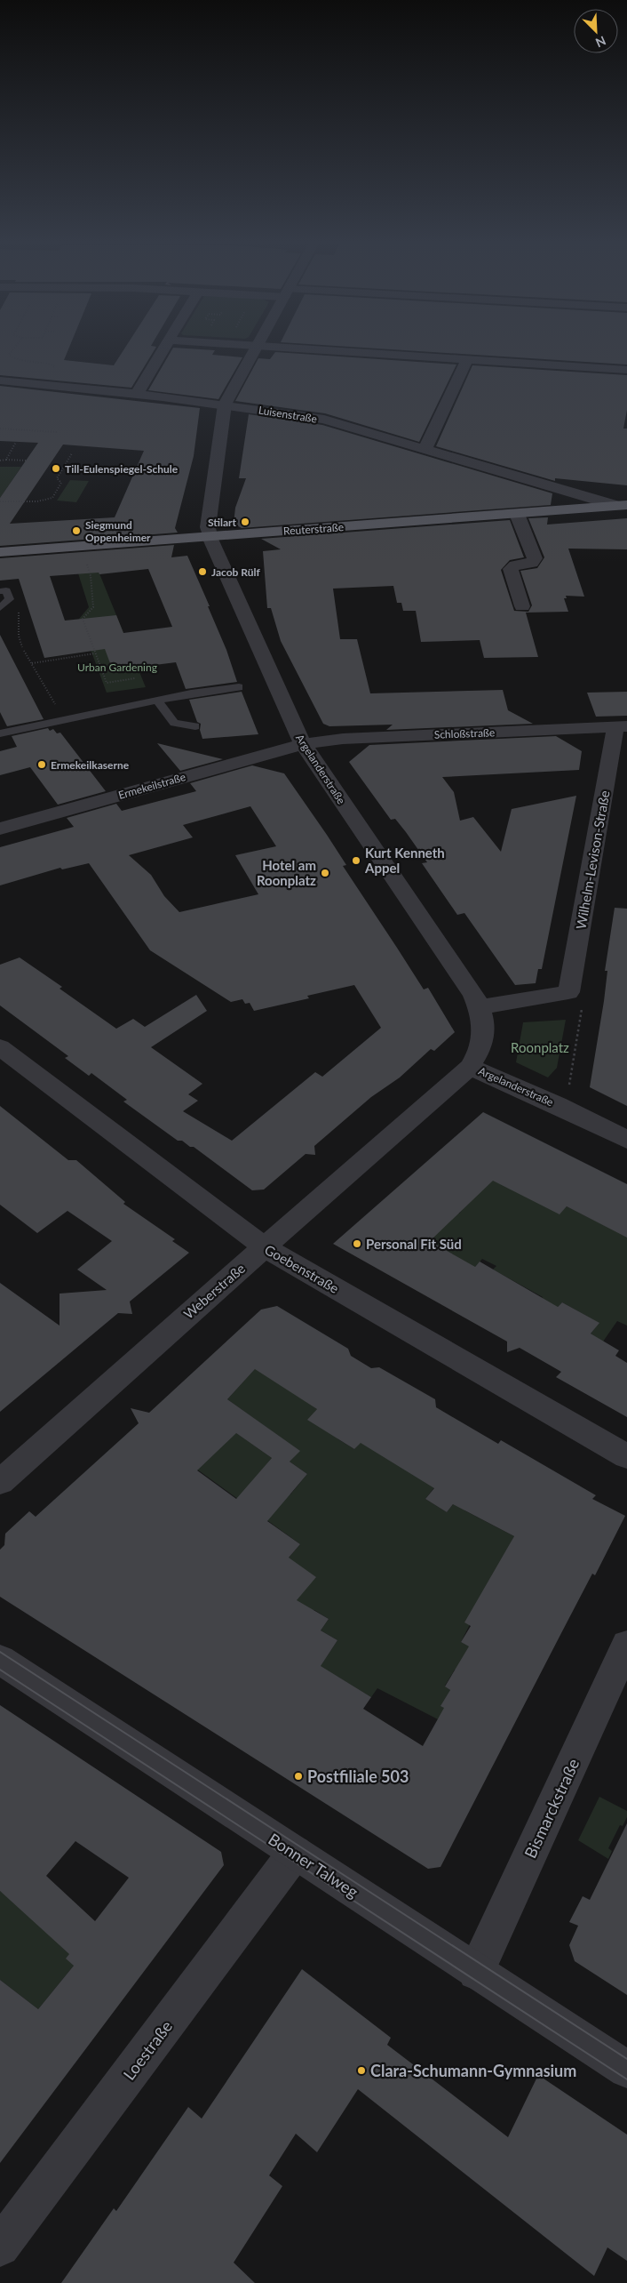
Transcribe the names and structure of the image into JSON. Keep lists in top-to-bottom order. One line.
{"streets":{"main road":["Reuterstraße"],"street":["Luisenstraße","Schloßstraße","Argelanderstraße","Ermekeilstraße","Wilhelm-Levison-Straße","Goebenstraße","Weberstraße","Bismarckstraße","Bonner Talweg","Loestraße"]},"crossings":[["Luisenstraße","Reuterstraße"],["Luisenstraße","Argelanderstraße"],["Reuterstraße","Argelanderstraße"],["Schloßstraße","Argelanderstraße"],["Schloßstraße","Ermekeilstraße"],["Schloßstraße","Wilhelm-Levison-Straße"],["Argelanderstraße","Ermekeilstraße"],["Argelanderstraße","Weberstraße"],["Goebenstraße","Weberstraße"],["Bismarckstraße","Bonner Talweg"],["Bonner Talweg","Loestraße"]],"parks":["Urban Gardening","Roonplatz"],"places":["Till-Eulenspiegel-Schule","Stilart","Siegmund Oppenheimer","Jacob Rülf","Ermekeilkaserne","Kurt Kenneth Appel","Hotel am Roonplatz","Personal Fit Süd","Postfiliale 503","Clara-Schumann-Gymnasium"],"north":"bottom right"}
